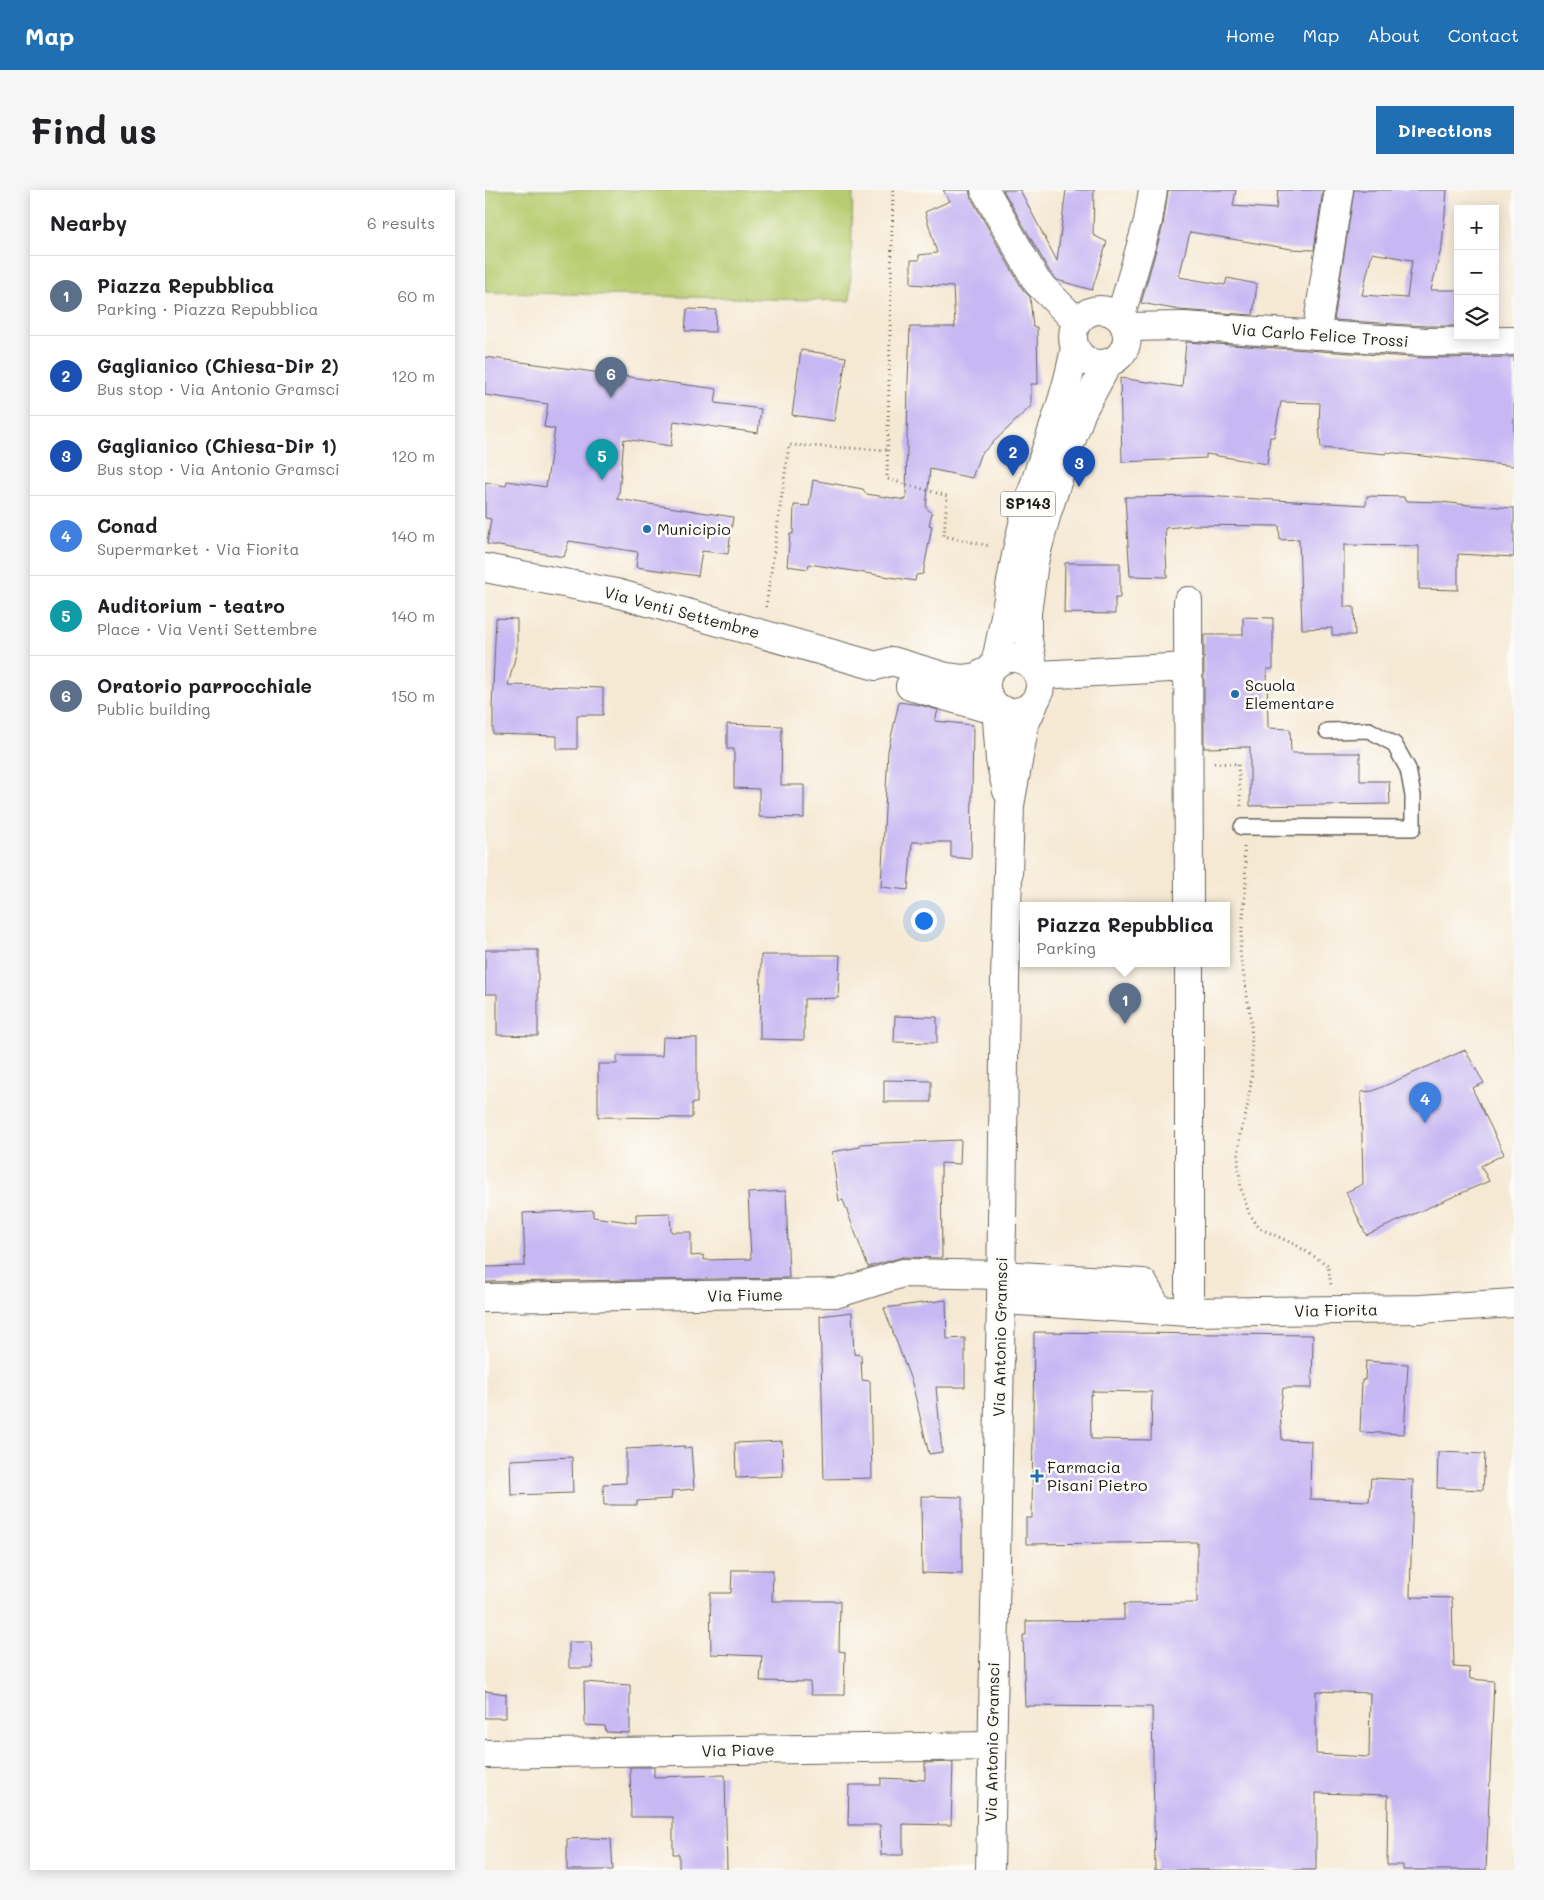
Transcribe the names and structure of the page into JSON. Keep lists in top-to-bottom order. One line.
{"streets":{"street":["Via Carlo Felice Trossi","SP143","Via Venti Settembre","Via Fiume","Via Fiorita","Via Antonio Gramsci","Via Piave"]},"crossings":[["Via Carlo Felice Trossi","SP143"],["SP143","Via Venti Settembre"],["SP143","Via Antonio Gramsci"],["Via Venti Settembre","Via Antonio Gramsci"],["Via Fiume","Via Fiorita"],["Via Fiume","Via Antonio Gramsci"],["Via Fiorita","Via Antonio Gramsci"],["Via Antonio Gramsci","Via Piave"]],"places":{"other":["Municipio","Scuola Elementare"],"health":["Farmacia Pisani Pietro"]},"page":{"header":"Map","nav":["Home","Map","About","Contact"],"buttons":"Directions","title":"Find us","heading":["Nearby","6 results"],"map_buttons":["+","−"],"list":[{"mark":"1","name":"Piazza Repubblica","note":"Parking · Piazza Repubblica","value":"60 m"},{"mark":"2","name":"Gaglianico (Chiesa-Dir 2)","note":"Bus stop · Via Antonio Gramsci","value":"120 m"},{"mark":"3","name":"Gaglianico (Chiesa-Dir 1)","note":"Bus stop · Via Antonio Gramsci","value":"120 m"},{"mark":"4","name":"Conad","note":"Supermarket · Via Fiorita","value":"140 m"},{"mark":"5","name":"Auditorium - teatro","note":"Place · Via Venti Settembre","value":"140 m"},{"mark":"6","name":"Oratorio parrocchiale","note":"Public building","value":"150 m"}],"pins":["6","2","5","3","1","4"],"popup":["Piazza Repubblica","Parking"]}}
